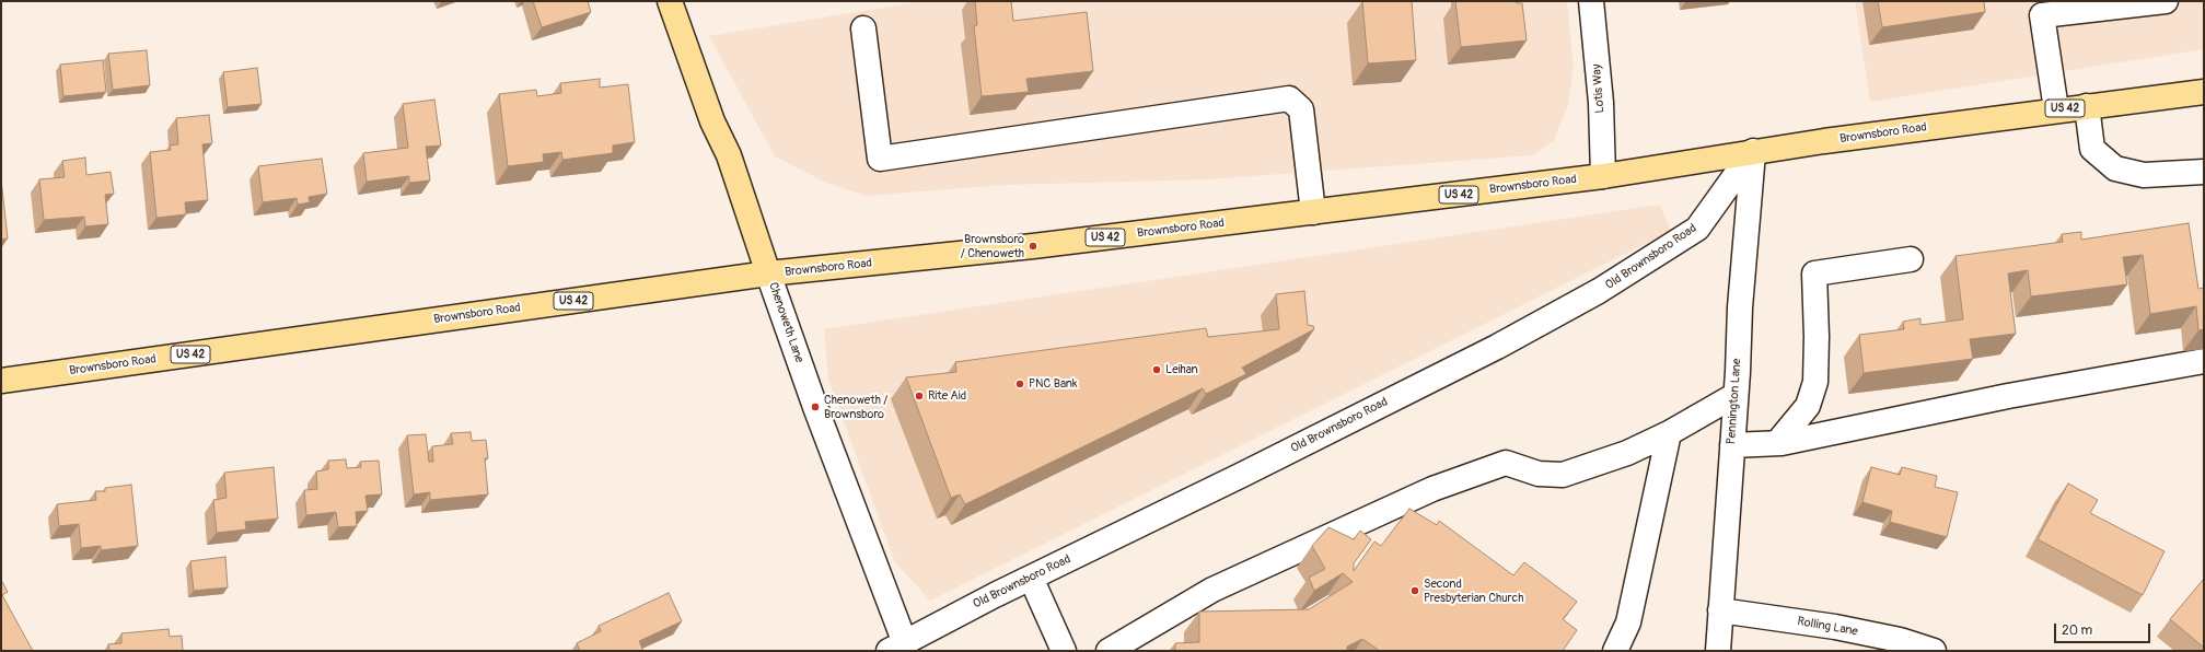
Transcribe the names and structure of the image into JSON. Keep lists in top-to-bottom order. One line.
{"streets":{"main road":["US 42","Brownsboro Road","Chenoweth Lane"],"street":["Lotis Way","Old Brownsboro Road","Pennington Lane","Rolling Lane"]},"crossings":[["Lotis Way","Brownsboro Road"],["Brownsboro Road","Old Brownsboro Road"],["Brownsboro Road","Chenoweth Lane"],["Brownsboro Road","Pennington Lane"],["Old Brownsboro Road","Chenoweth Lane"],["Old Brownsboro Road","Pennington Lane"],["Pennington Lane","Rolling Lane"]],"places":["Brownsboro / Chenoweth","Leihan","PNC Bank","Rite Aid","Chenoweth / Brownsboro","Second Presbyterian Church"],"scale_bar":"20 m"}
